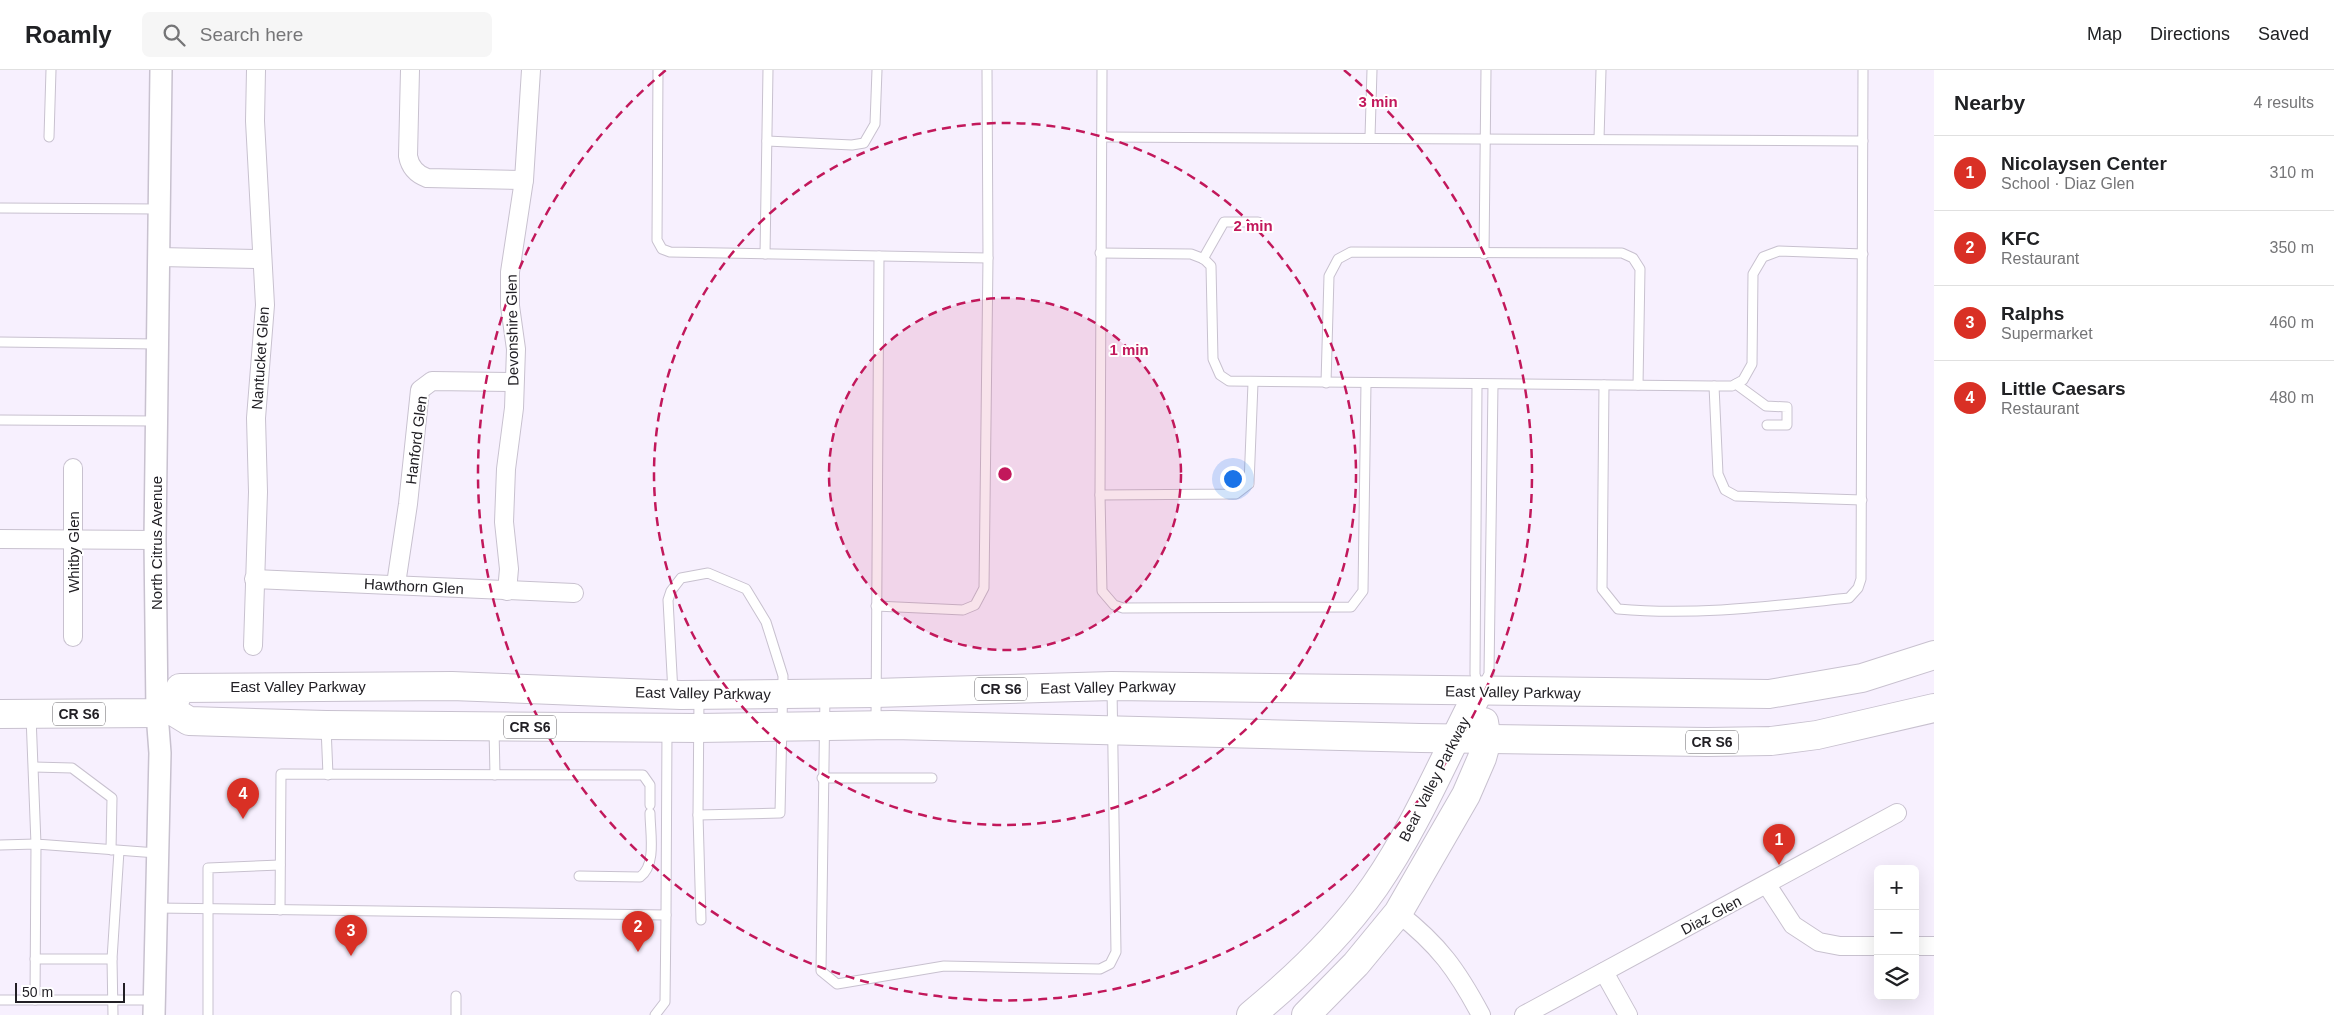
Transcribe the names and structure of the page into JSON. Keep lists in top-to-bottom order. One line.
{"streets":{"main road":["East Valley Parkway","CR S6","Bear Valley Parkway"],"street":["Devonshire Glen","Nantucket Glen","Hanford Glen","North Citrus Avenue","Whitby Glen","Hawthorn Glen","Diaz Glen"]},"crossings":[["Devonshire Glen","Hanford Glen"],["Devonshire Glen","Hawthorn Glen"],["Nantucket Glen","Hawthorn Glen"],["Hanford Glen","Hawthorn Glen"],["North Citrus Avenue","East Valley Parkway"],["North Citrus Avenue","CR S6"],["East Valley Parkway","CR S6"],["East Valley Parkway","Bear Valley Parkway"],["CR S6","Bear Valley Parkway"]],"scale_bar":"50 m","page":{"header":"Roamly","search":"Search here","nav":["Map","Directions","Saved"],"heading":["Nearby","4 results"],"list":[{"mark":"1","name":"Nicolaysen Center","note":"School · Diaz Glen","value":"310 m"},{"mark":"2","name":"KFC","note":"Restaurant","value":"350 m"},{"mark":"3","name":"Ralphs","note":"Supermarket","value":"460 m"},{"mark":"4","name":"Little Caesars","note":"Restaurant","value":"480 m"}],"pins":["4","1","2","3"],"map_buttons":["+","−"],"scale":"50 m"},"rings":["3 min","2 min","1 min"]}
